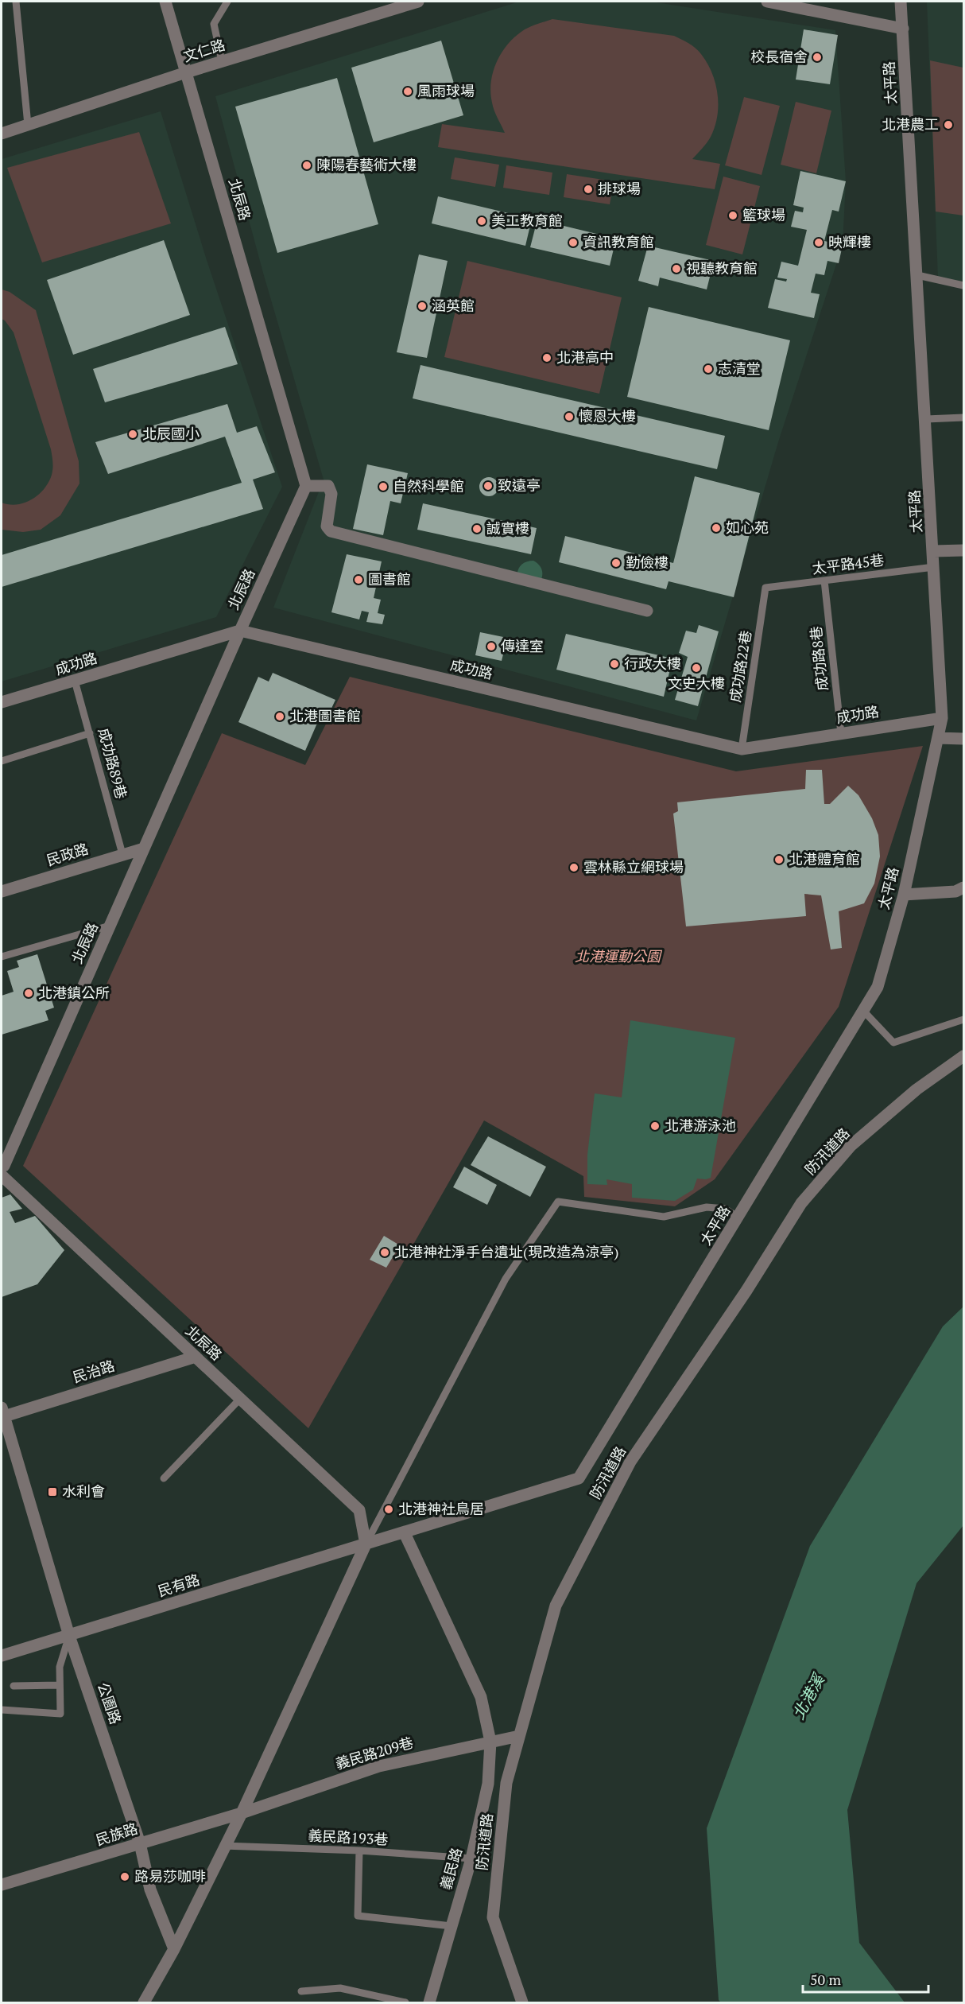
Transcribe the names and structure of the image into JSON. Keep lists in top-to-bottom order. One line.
{"streets":{"street":["文仁路","太平路","北辰路","成功路","民政路","防汛道路","民治路","民有路","公園路","義民路209巷","民族路","義民路"],"lane":["太平路45巷","成功路8巷","成功路22巷","成功路89巷","義民路193巷"]},"crossings":[["文仁路","北辰路"],["太平路","北辰路"],["太平路","太平路45巷"],["太平路","成功路"],["太平路","民有路"],["太平路","義民路"],["北辰路","成功路"],["北辰路","民政路"],["北辰路","民治路"],["北辰路","民有路"],["太平路45巷","成功路8巷"],["太平路45巷","成功路22巷"],["成功路8巷","成功路"],["成功路","成功路22巷"],["成功路","成功路89巷"],["成功路89巷","民政路"],["防汛道路","義民路209巷"],["民治路","公園路"],["民有路","公園路"],["公園路","民族路"],["義民路209巷","民族路"],["義民路209巷","義民路"],["義民路193巷","義民路"]],"water":["北港溪"],"parks":["北港運動公園"],"places":{"other":["校長宿舍","風雨球場","北港農工","陳陽春藝術大樓","排球場","籃球場","美工教育館","資訊教育館","映輝樓","視聽教育館","涵英館","北港高中","志清堂","懷恩大樓","北辰國小","致遠亭","自然科學館","如心苑","誠實樓","勤儉樓","圖書館","傳達室","行政大樓","文史大樓","北港圖書館","北港體育館","雲林縣立網球場","北港鎮公所","北港游泳池","北港神社淨手台遺址(現改造為涼亭)","北港神社鳥居","路易莎咖啡"],"transit":["水利會"]},"scale_bar":"50 m"}
